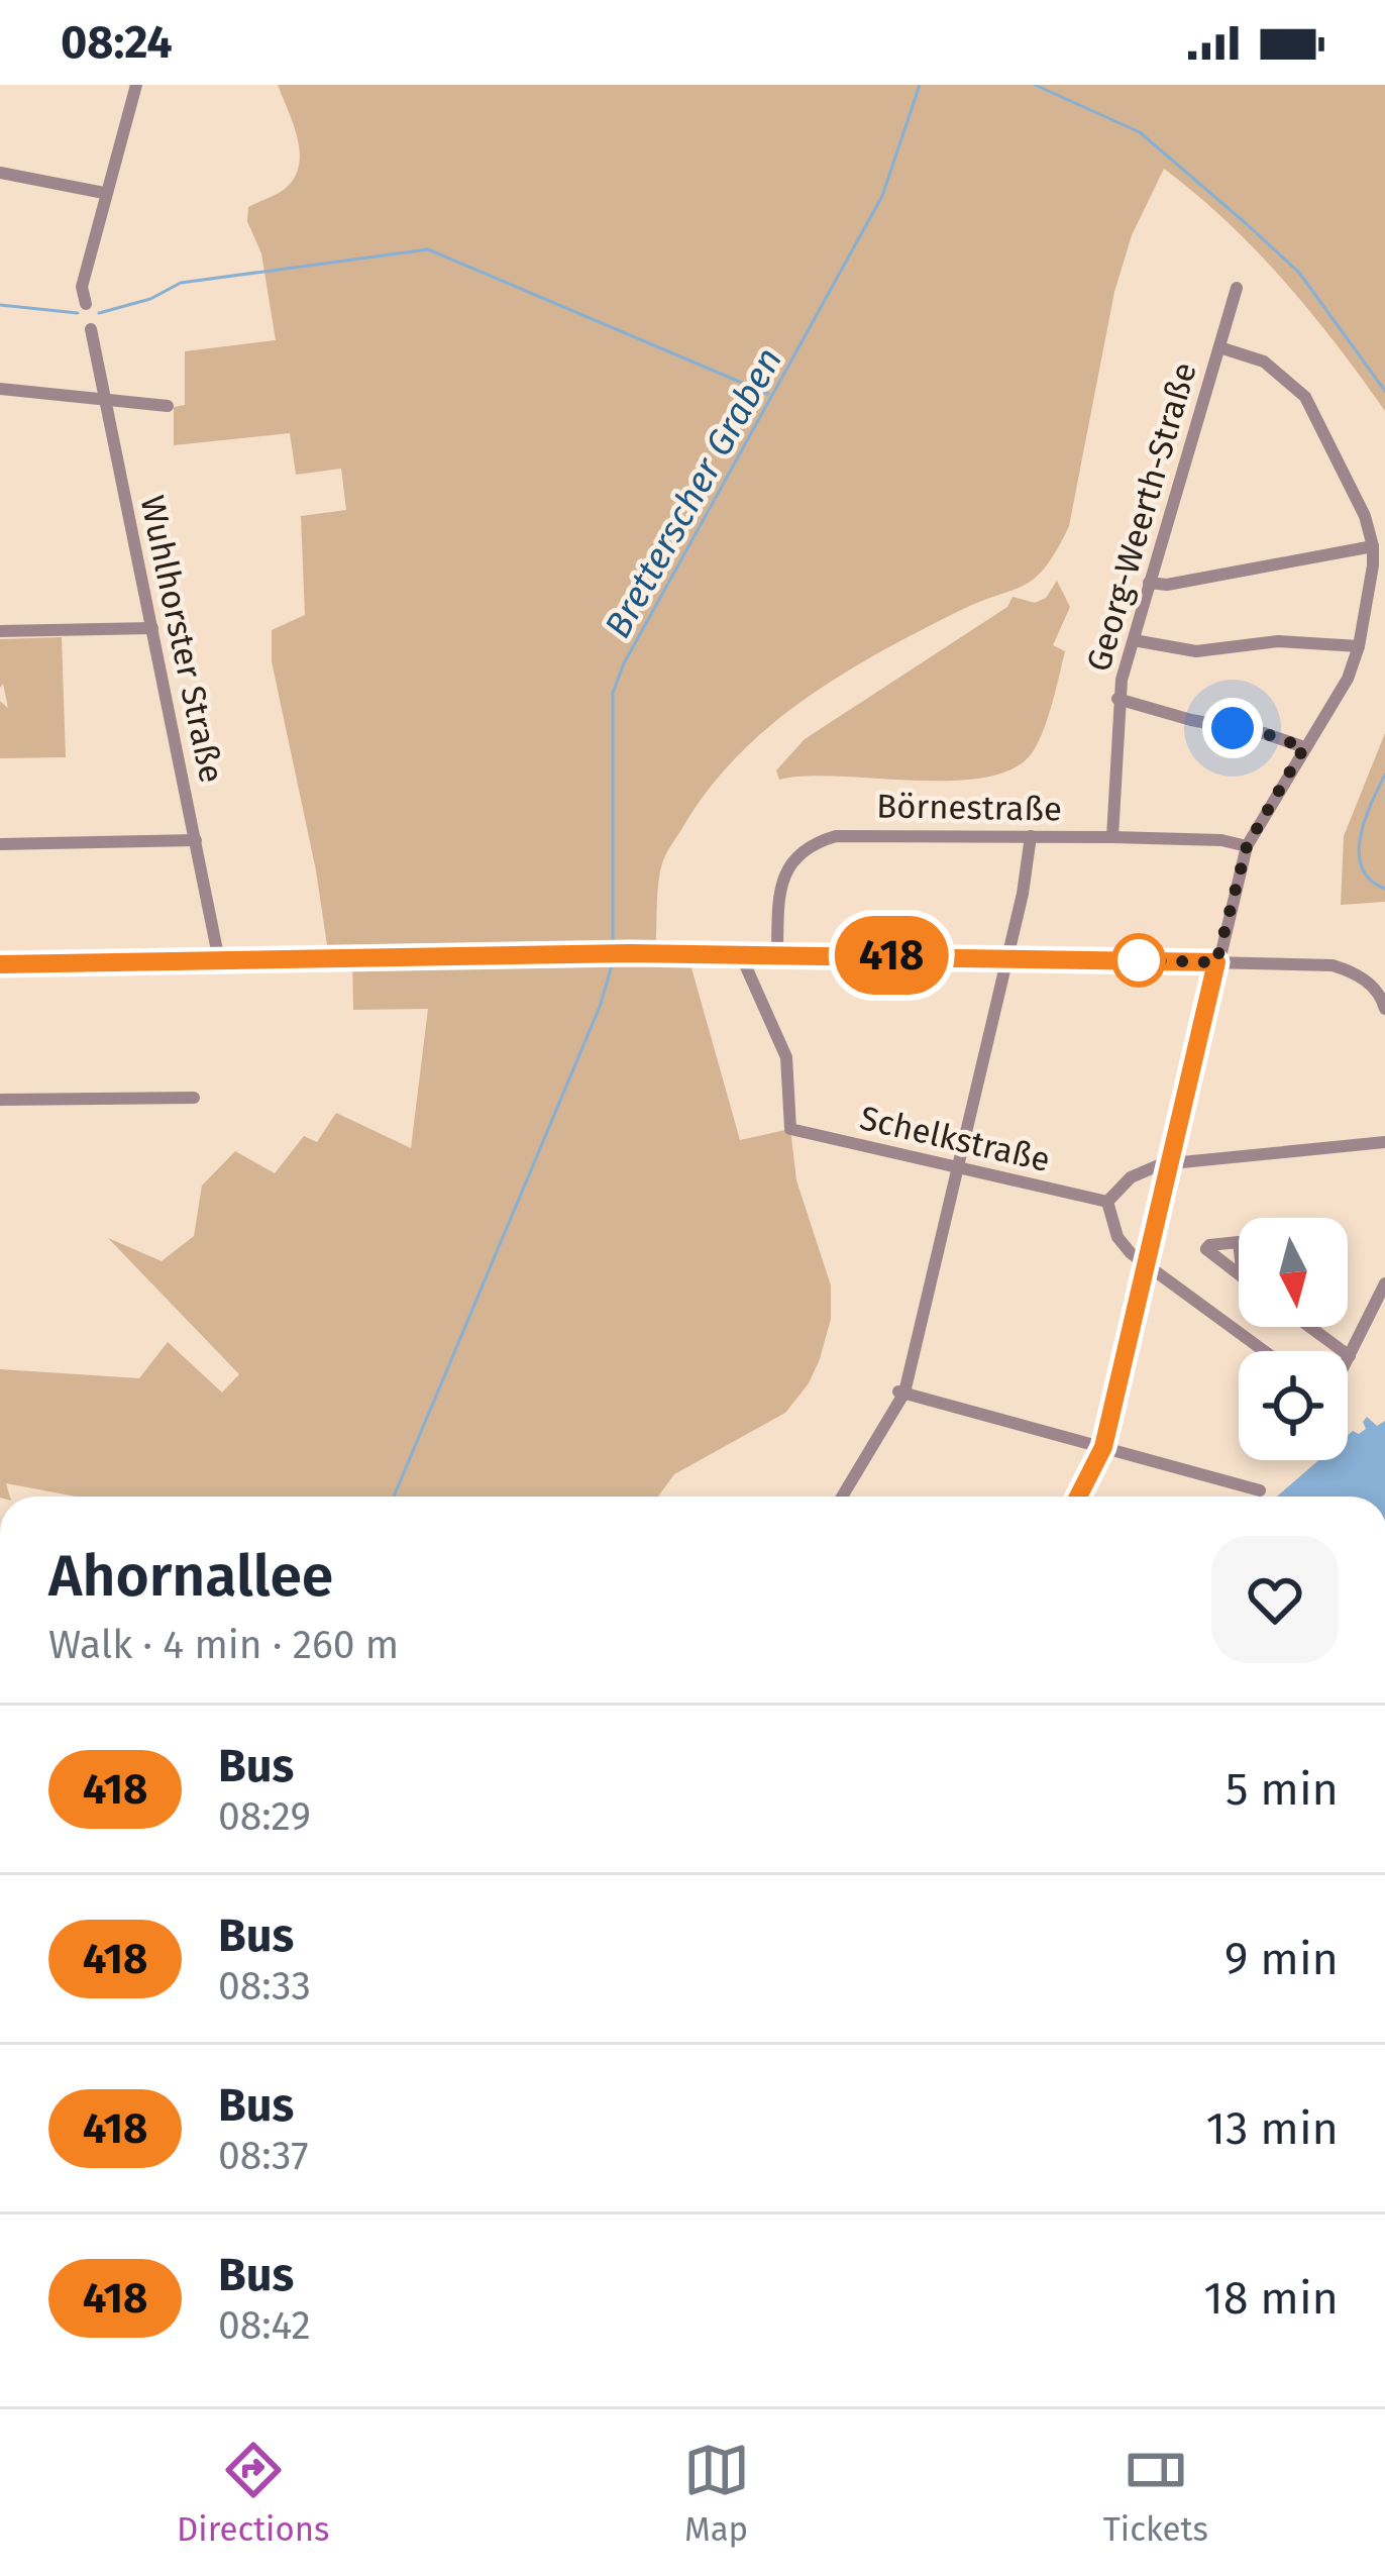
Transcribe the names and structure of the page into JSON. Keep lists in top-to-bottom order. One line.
{"streets":{"street":["Georg-Weerth-Straße","Wuhlhorster Straße","Börnestraße","Schelkstraße"]},"crossings":[["Georg-Weerth-Straße","Börnestraße"]],"water":["Bretterscher Graben"],"lines":["bus line 418"],"north":"bottom","page":{"status":"08:24","on_map":"418","heading":["Ahornallee","Walk · 4 min · 260 m"],"list":[{"mark":"418","name":"Bus","note":"08:29","value":"5 min"},{"mark":"418","name":"Bus","note":"08:33","value":"9 min"},{"mark":"418","name":"Bus","note":"08:37","value":"13 min"},{"mark":"418","name":"Bus","note":"08:42","value":"18 min"}],"tabs":["Directions","Map","Tickets"]}}
